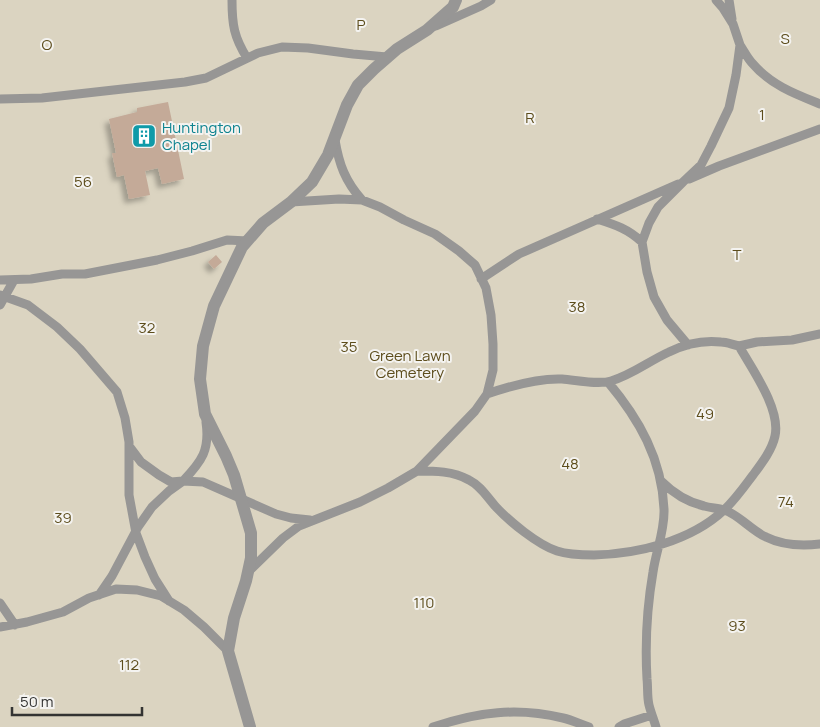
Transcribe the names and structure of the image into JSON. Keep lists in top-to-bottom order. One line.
{"parks":["P","S","O","1","R","56","T","38","32","35","Green Lawn Cemetery","49","48","74","39","110","93","112"],"places":{"building":["Huntington Chapel"]},"scale_bar":"50 m"}
